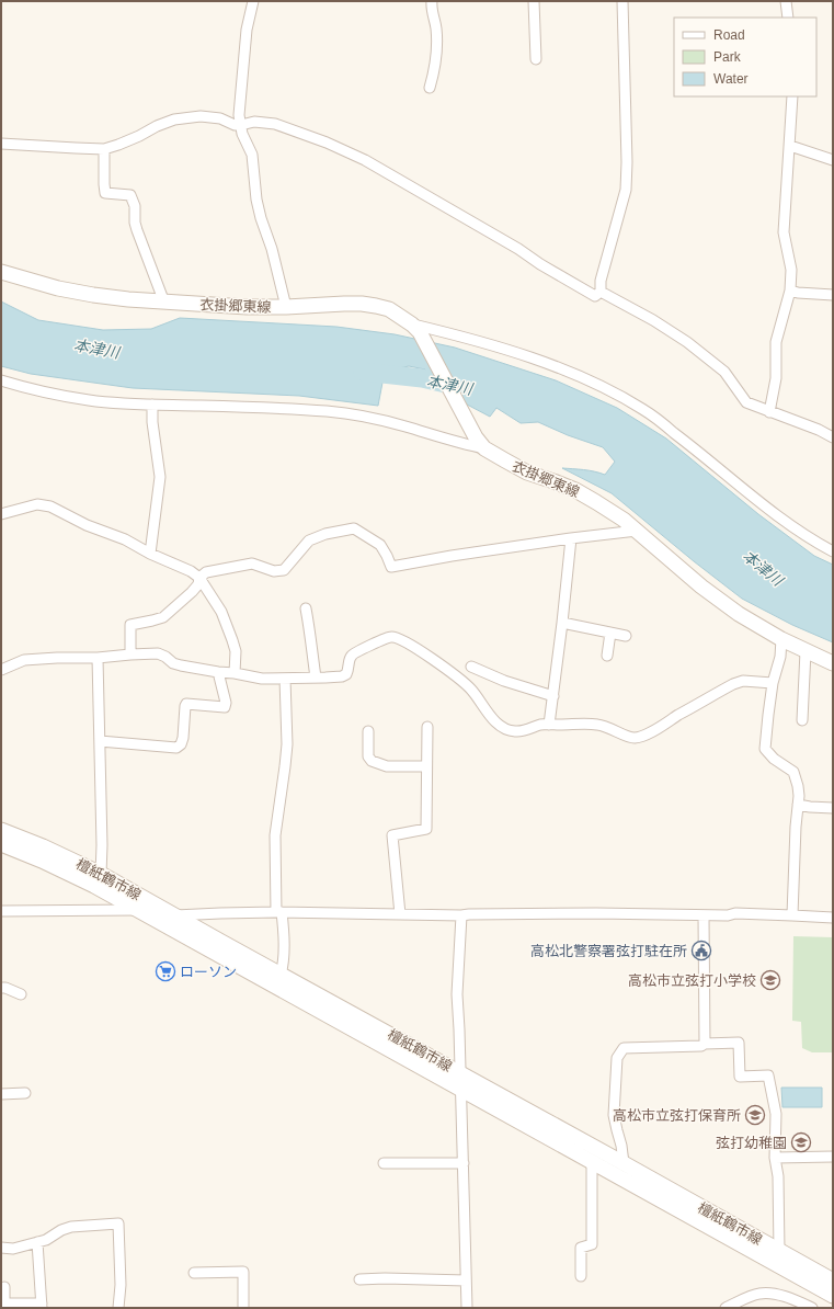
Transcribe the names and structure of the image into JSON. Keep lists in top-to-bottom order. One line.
{"streets":{"main road":["衣掛郷東線","檀紙鶴市線"]},"water":["本津川"],"places":{"public building":["高松北警察署弦打駐在所"],"supermarket":["ローソン"],"school or university":["高松市立弦打小学校","高松市立弦打保育所","弦打幼稚園"]},"legend":["Road","Park","Water"]}
